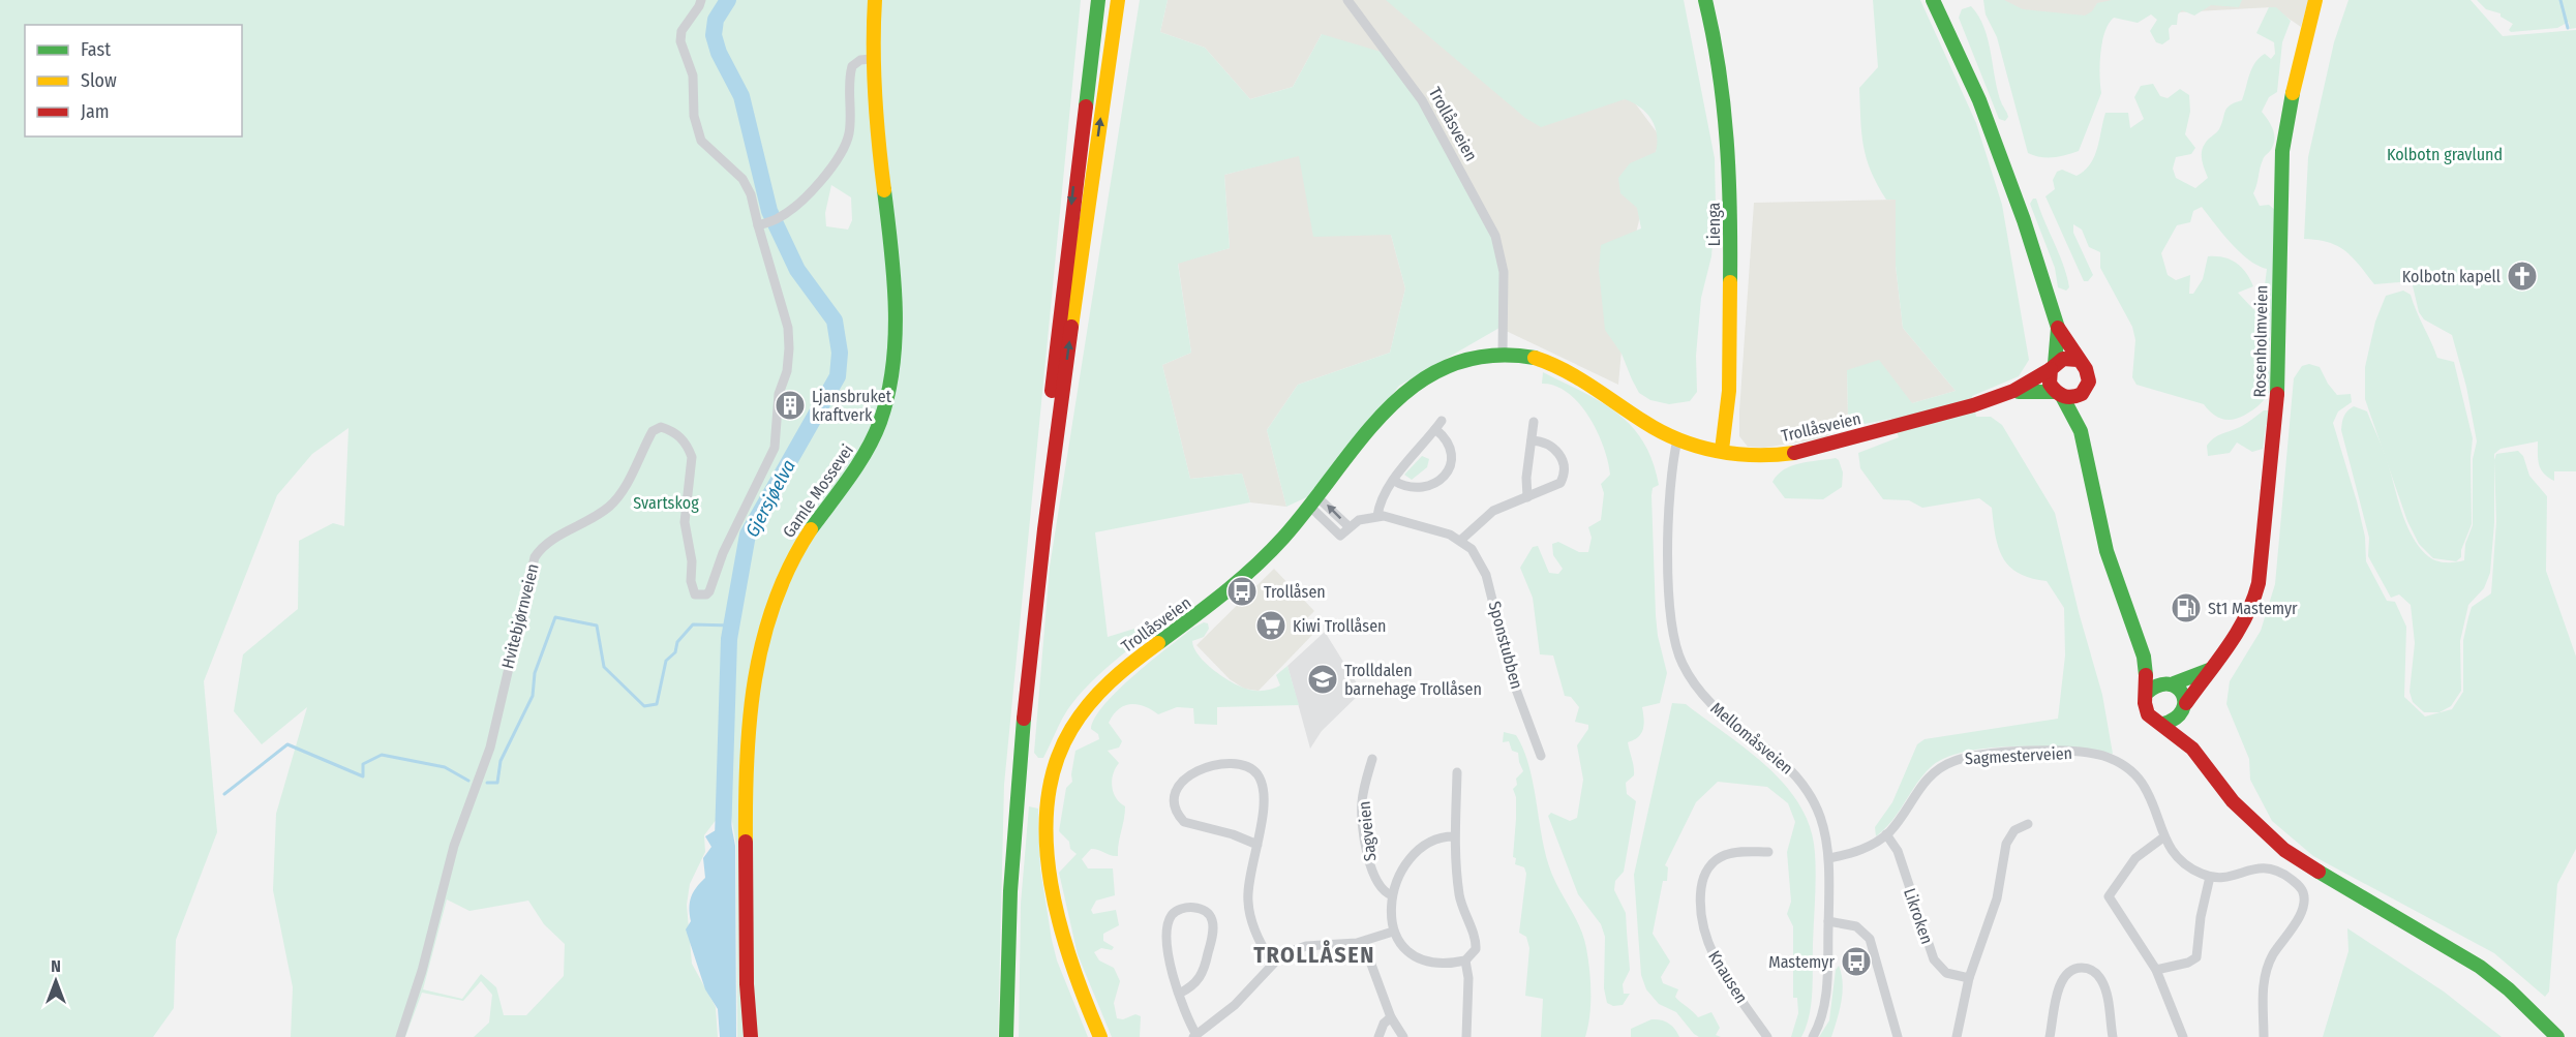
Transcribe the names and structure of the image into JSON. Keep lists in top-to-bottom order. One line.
{"streets":{"main road":["Trollåsveien","Lienga","Rosenholmveien","Gamle Mossevei"],"street":["Hvitebjørnveien","Sponstubben","Mellomåsveien","Sagmesterveien","Sagveien","Likroken","Knausen"]},"crossings":[["Trollåsveien","Lienga"],["Trollåsveien","Mellomåsveien"],["Mellomåsveien","Sagmesterveien"],["Sagmesterveien","Likroken"]],"districts":["TROLLÅSEN"],"water":["Gjersjøelva"],"parks":["Kolbotn gravlund","Svartskog"],"places":{"church":["Kolbotn kapell"],"building":["Ljansbruket kraftverk"],"bus stop":["Trollåsen","Mastemyr"],"fuel station":["St1 Mastemyr"],"supermarket":["Kiwi Trollåsen"],"school or university":["Trolldalen barnehage Trollåsen"]},"legend":["Fast","Slow","Jam"],"north":"top"}
